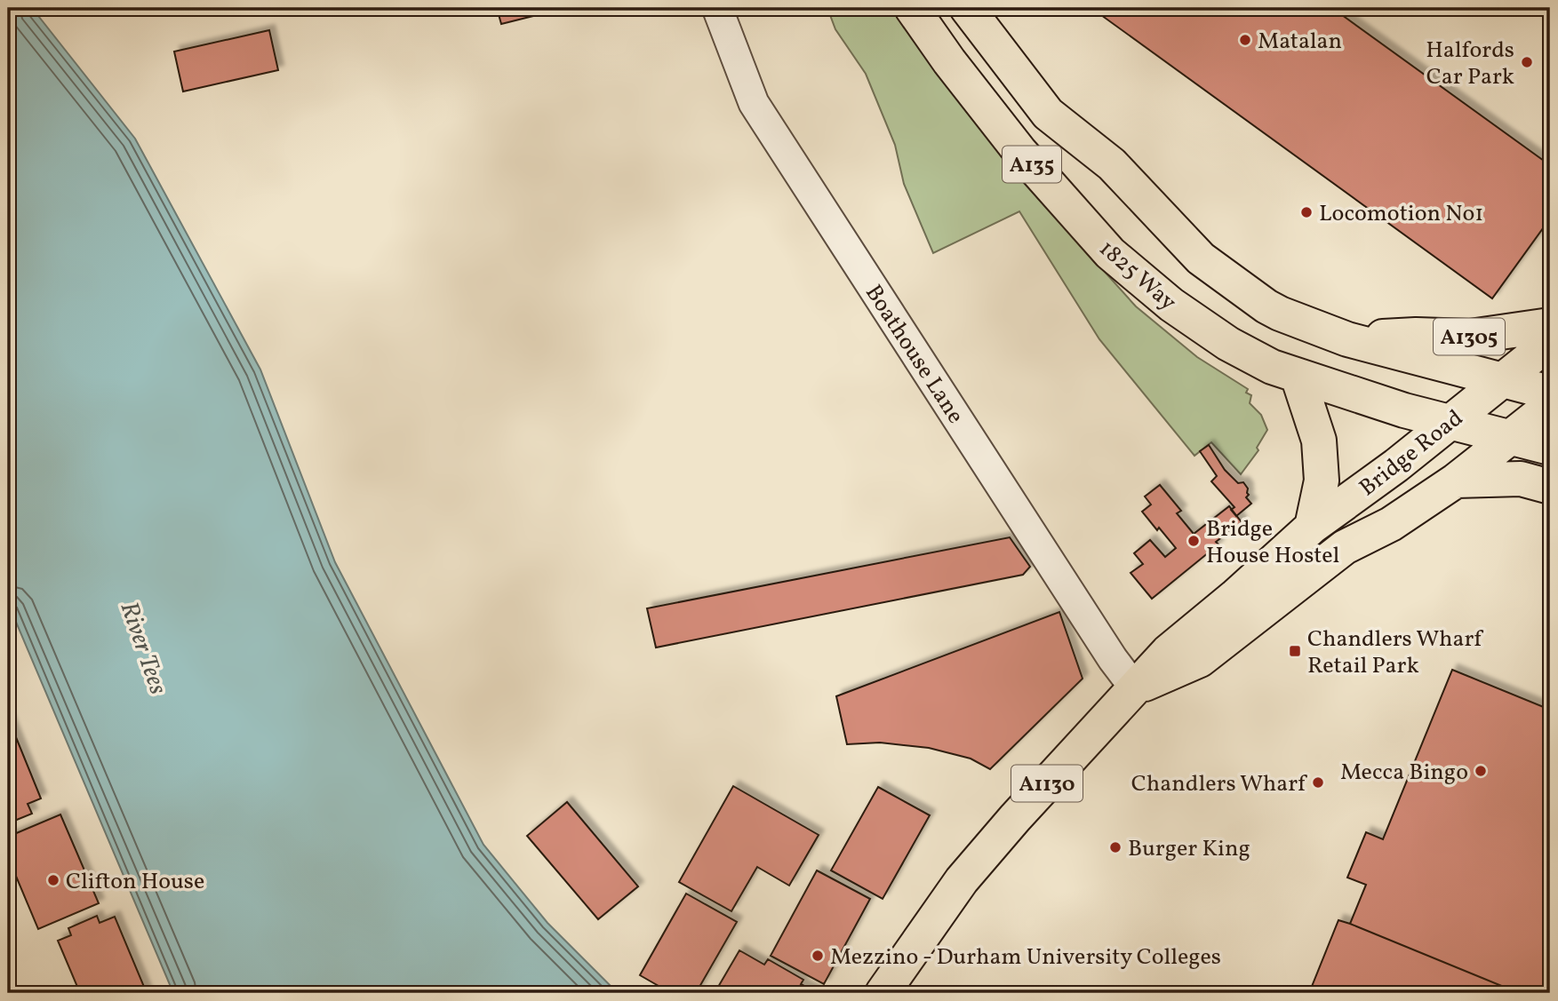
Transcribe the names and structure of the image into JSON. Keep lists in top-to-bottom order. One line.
{"streets":{"main road":["A135","1825 Way","A1305","Bridge Road","A1130"],"street":["Boathouse Lane"]},"crossings":[["A135","A1305"],["A135","Bridge Road"],["1825 Way","Bridge Road"],["A1305","Bridge Road"],["Boathouse Lane","Bridge Road"]],"water":["River Tees"],"places":{"other":["Matalan","Halfords Car Park","Locomotion No1","Bridge House Hostel","Mecca Bingo","Chandlers Wharf","Burger King","Clifton House","Mezzino - Durham University Colleges"],"transit":["Chandlers Wharf Retail Park"]}}
